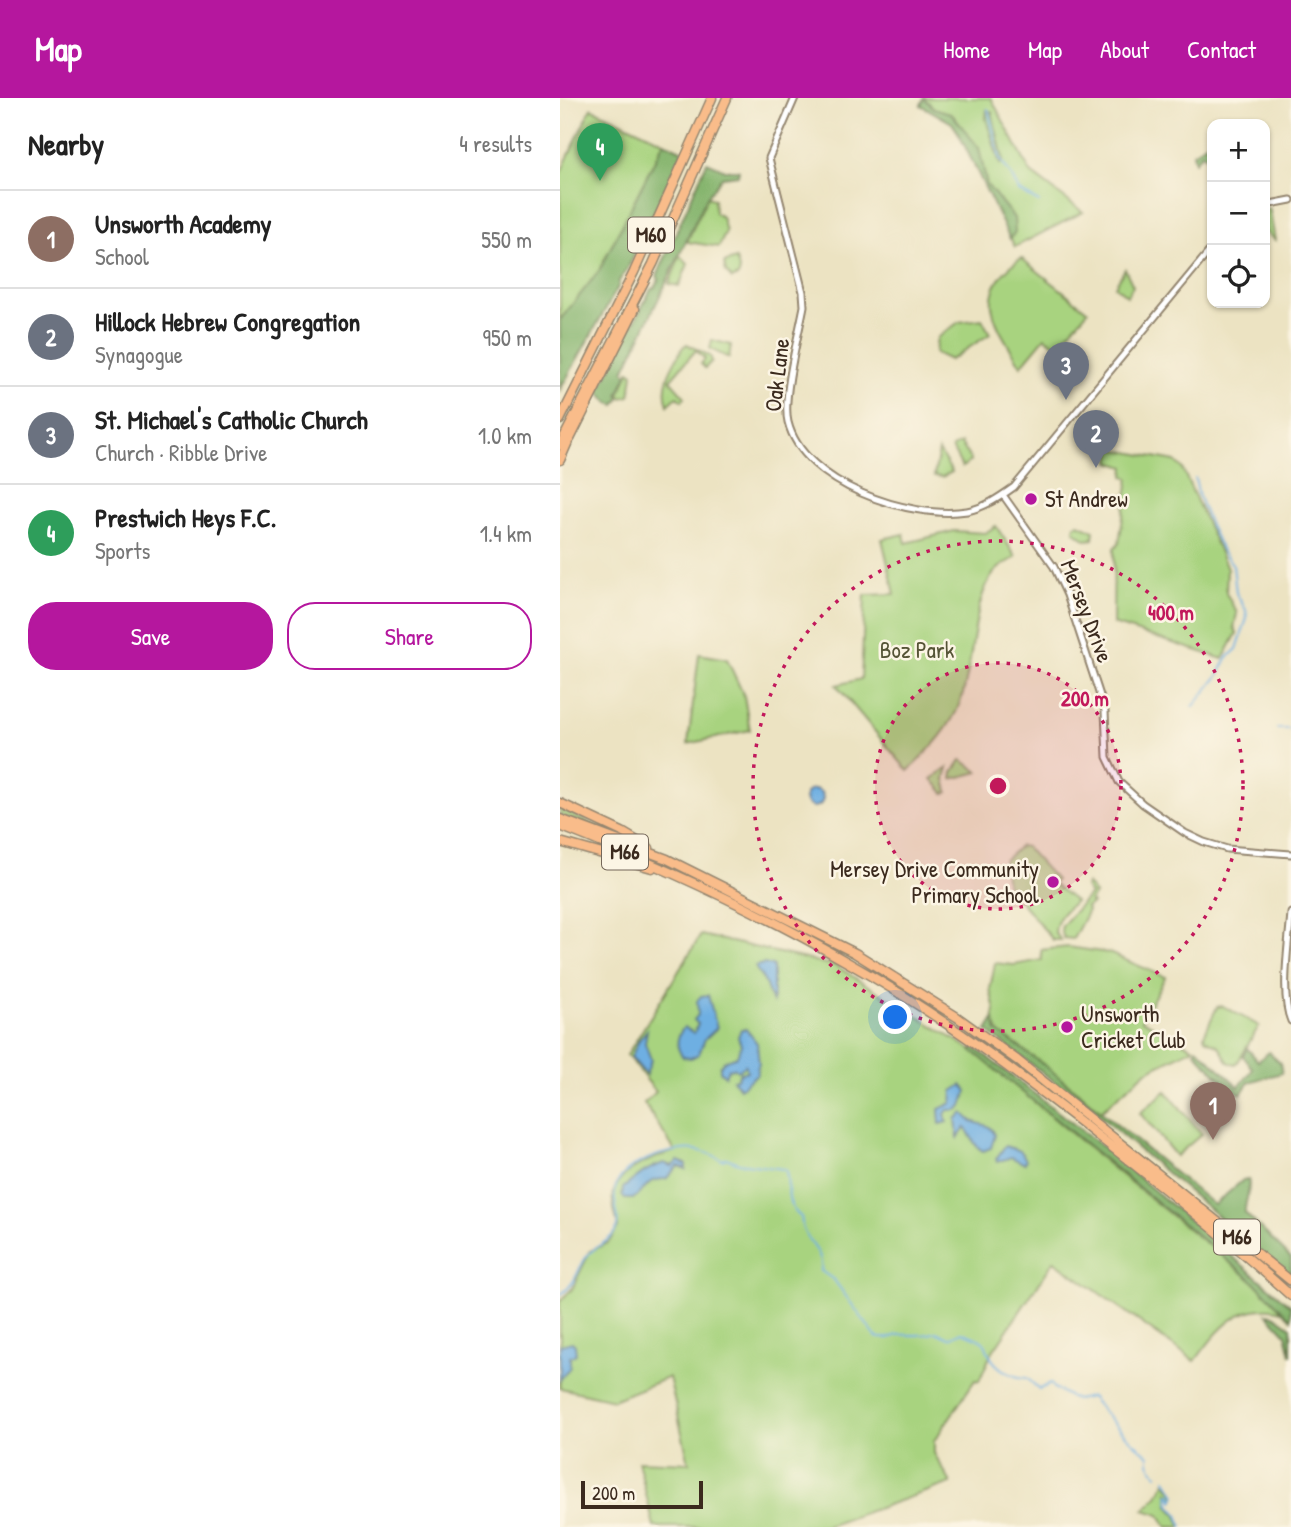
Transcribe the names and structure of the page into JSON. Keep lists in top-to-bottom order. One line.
{"streets":{"highway":["M60","M66"],"street":["Oak Lane","Mersey Drive"]},"crossings":[["Oak Lane","Mersey Drive"]],"parks":["Boz Park"],"places":["St Andrew","Mersey Drive Community Primary School","Unsworth Cricket Club"],"scale_bar":"200 m","page":{"header":"Map","nav":["Home","Map","About","Contact"],"heading":["Nearby","4 results"],"map_buttons":["+","−"],"pins":["4","3","2","1"],"list":[{"mark":"1","name":"Unsworth Academy","note":"School","value":"550 m"},{"mark":"2","name":"Hillock Hebrew Congregation","note":"Synagogue","value":"950 m"},{"mark":"3","name":"St. Michael's Catholic Church","note":"Church · Ribble Drive","value":"1.0 km"},{"mark":"4","name":"Prestwich Heys F.C.","note":"Sports","value":"1.4 km"}],"buttons":["Save","Share"],"scale":"200 m"},"rings":["400 m","200 m"]}
